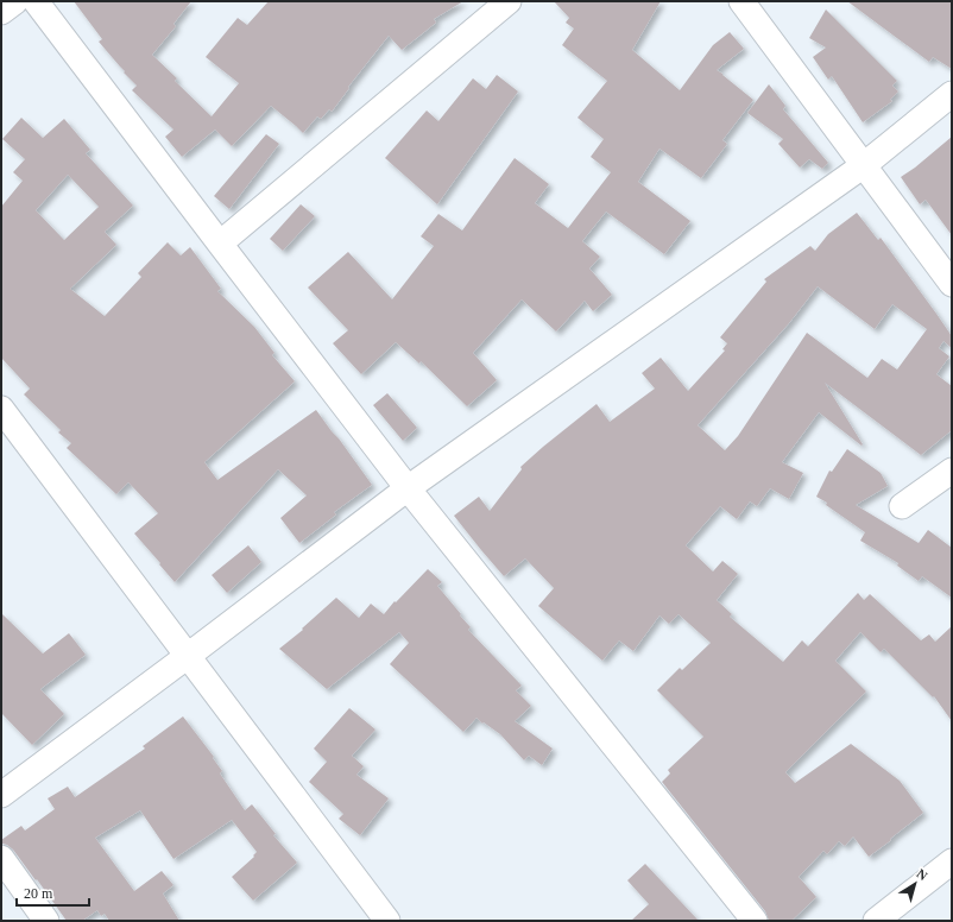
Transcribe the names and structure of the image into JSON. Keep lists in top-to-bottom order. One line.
{"scale_bar":"20 m","north":"top right"}
